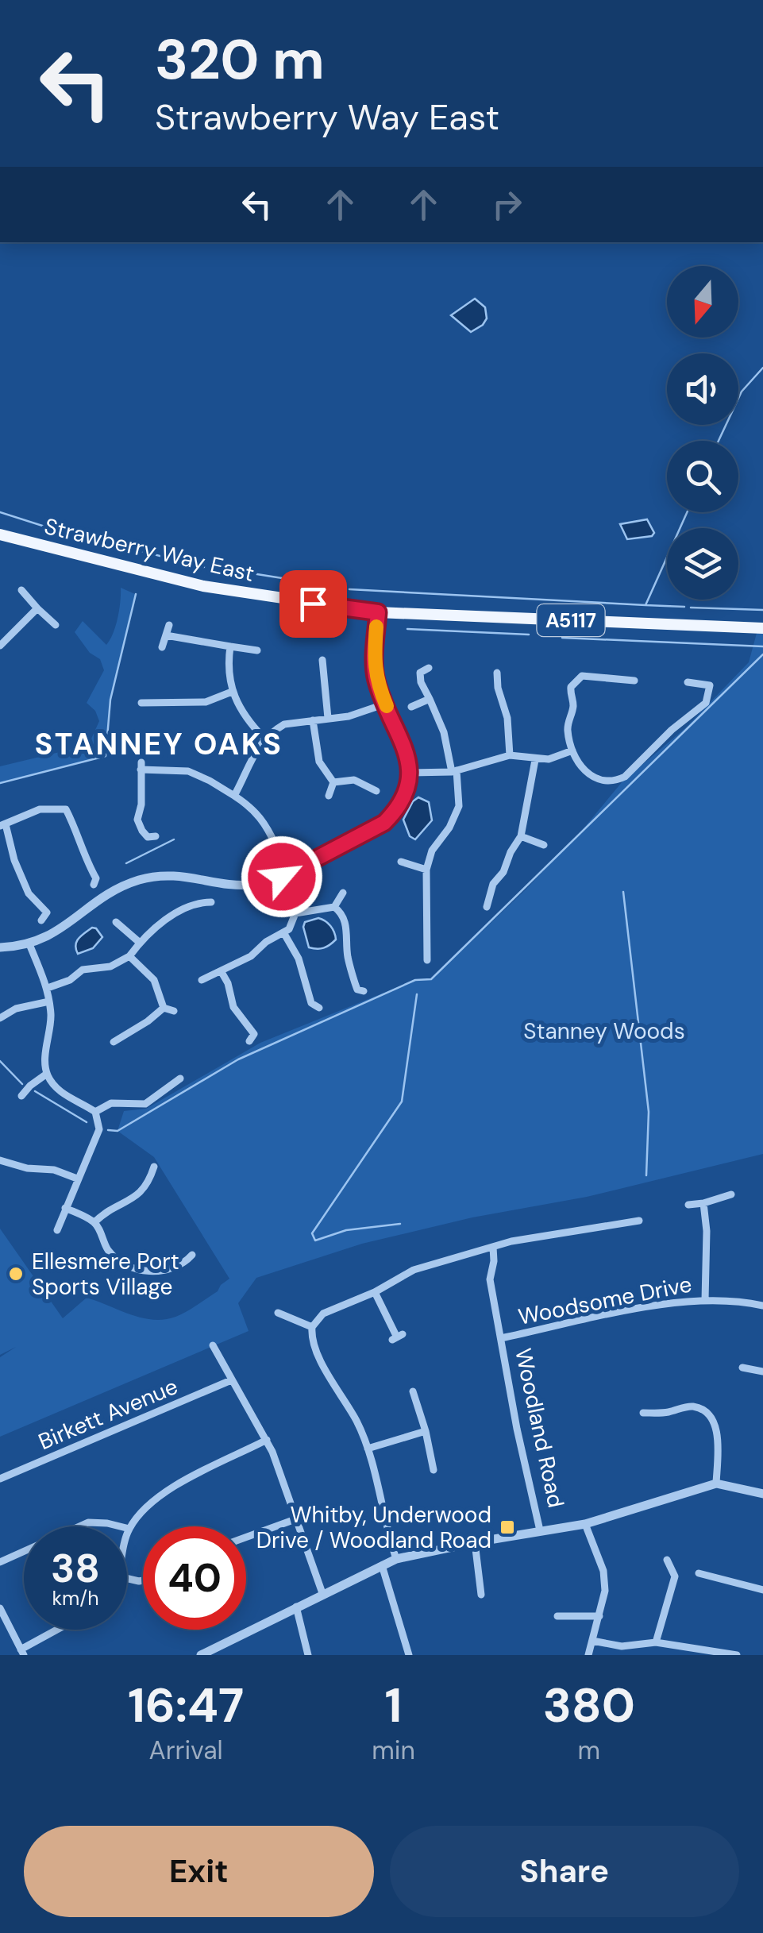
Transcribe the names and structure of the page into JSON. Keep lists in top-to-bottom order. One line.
{"streets":{"main road":["Strawberry Way East","A5117"],"street":["Woodsome Drive","Birkett Avenue","Woodland Road"]},"crossings":[["Woodsome Drive","Woodland Road"]],"districts":["STANNEY OAKS"],"parks":["Stanney Woods"],"places":{"other":["Ellesmere Port Sports Village"],"transit":["Whitby, Underwood Drive / Woodland Road"]},"north":"bottom","page":{"turn":["320 m","Strawberry Way East"],"speed":"38 km/h","limit":"40","eta":["16:47","Arrival","1","min","380","m"],"buttons":["Exit","Share"]}}
